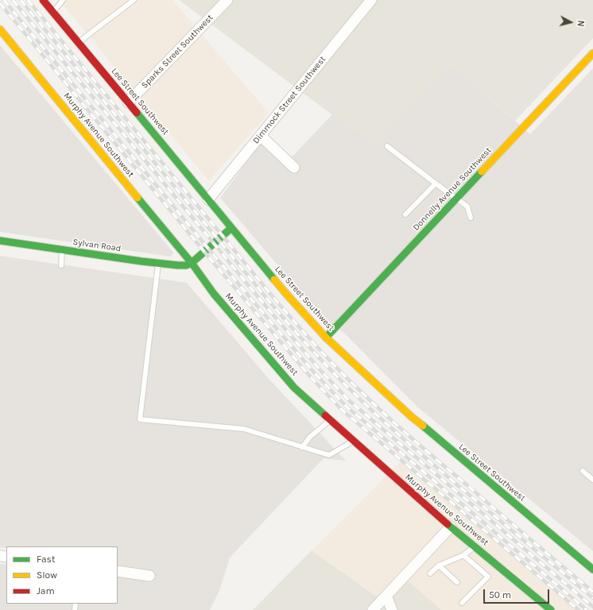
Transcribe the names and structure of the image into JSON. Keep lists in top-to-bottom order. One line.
{"streets":{"street":["Sparks Street Southwest","Dimmock Street Southwest","Lee Street Southwest","Murphy Avenue Southwest","Donnelly Avenue Southwest","Sylvan Road"]},"crossings":[["Sparks Street Southwest","Lee Street Southwest"],["Dimmock Street Southwest","Lee Street Southwest"],["Lee Street Southwest","Donnelly Avenue Southwest"],["Murphy Avenue Southwest","Sylvan Road"]],"legend":["Fast","Slow","Jam"],"scale_bar":"50 m","north":"right"}
